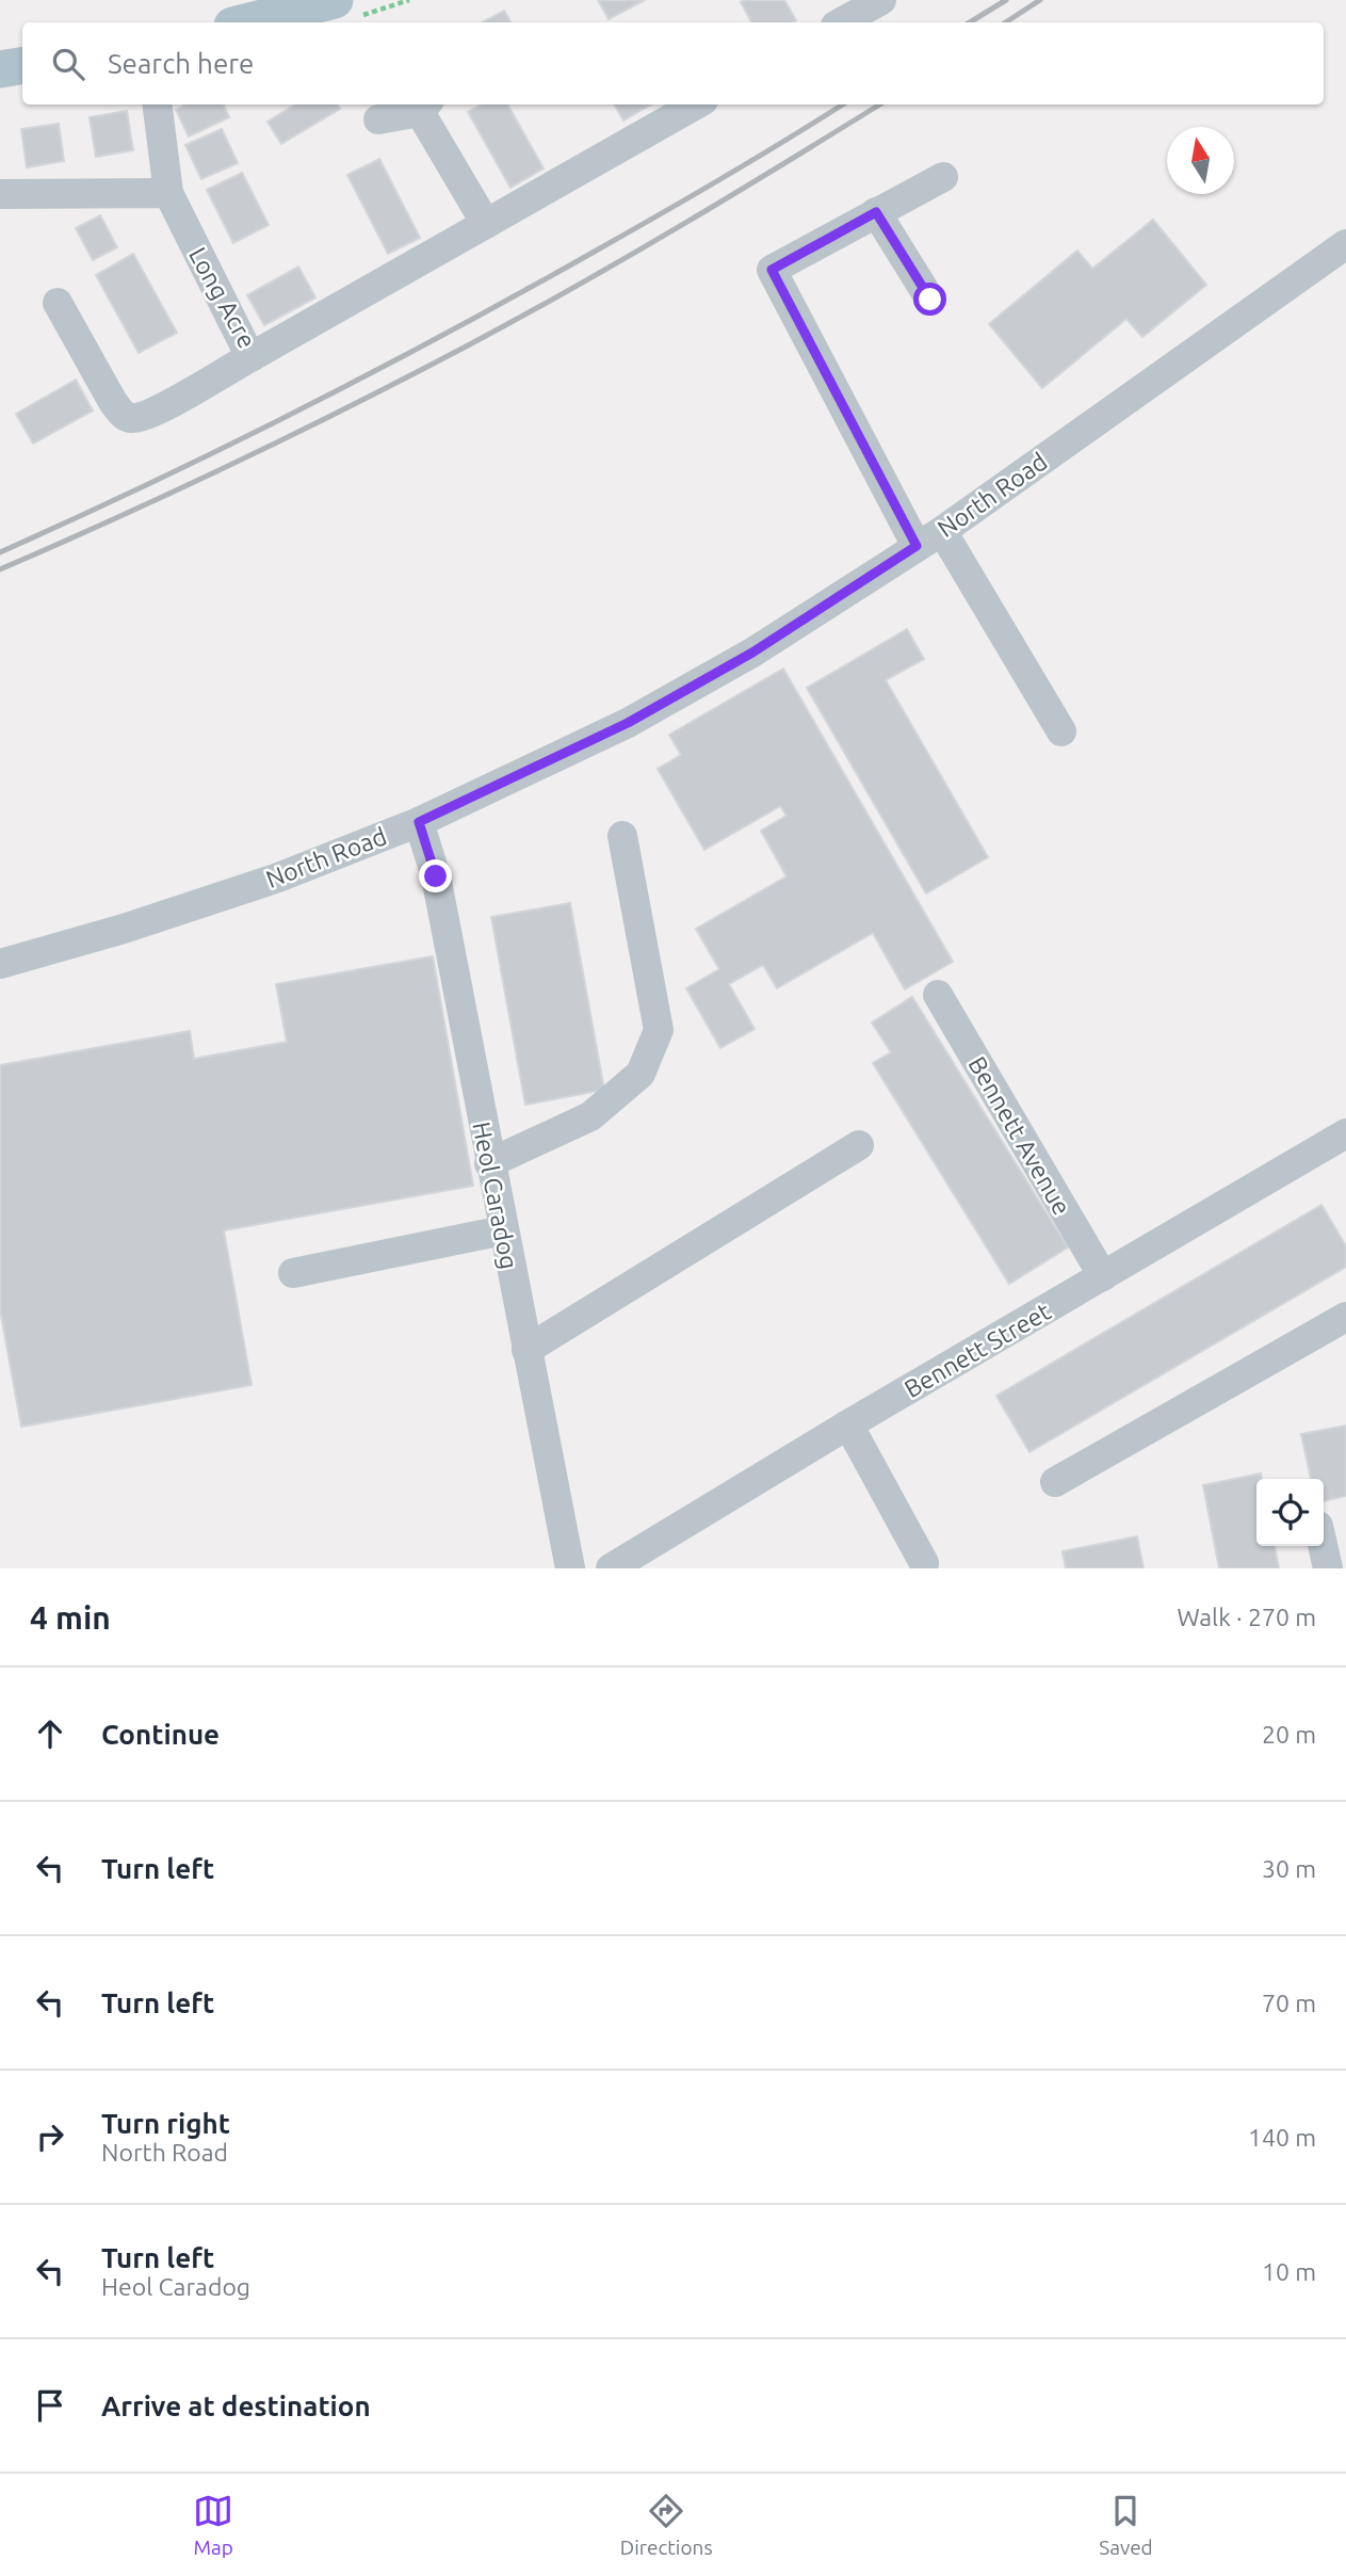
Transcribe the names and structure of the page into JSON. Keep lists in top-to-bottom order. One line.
{"streets":{"street":["Long Acre","North Road","Bennett Avenue","Heol Caradog","Bennett Street"]},"crossings":[["North Road","Heol Caradog"],["Bennett Avenue","Bennett Street"]],"north":"top","page":{"search":"Search here","heading":["4 min","Walk · 270 m"],"list":[["Continue","20 m"],["Turn left","30 m"],["Turn left","70 m"],["Turn right","North Road","140 m"],["Turn left","Heol Caradog","10 m"],"Arrive at destination"],"nav":["Map","Directions","Saved"]}}
